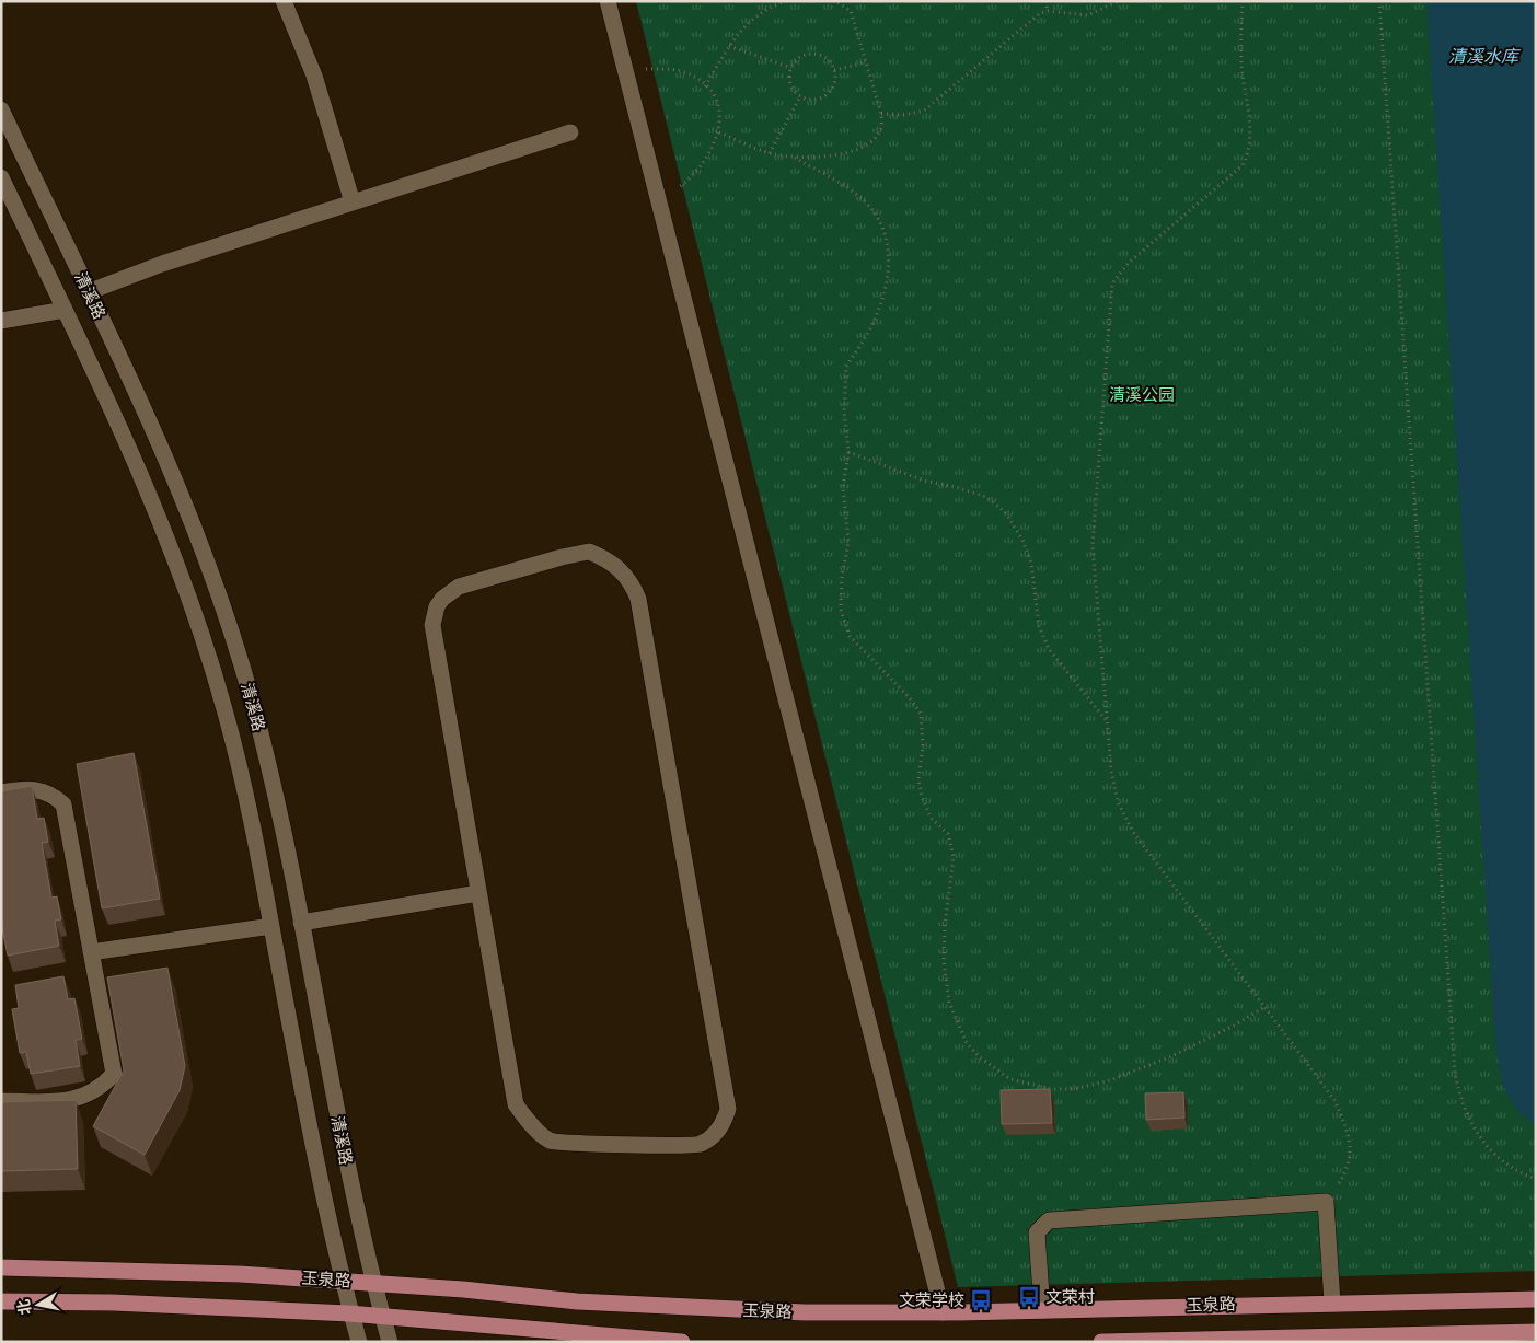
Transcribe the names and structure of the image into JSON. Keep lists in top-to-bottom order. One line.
{"streets":{"main road":["玉泉路"],"street":["清溪路"]},"crossings":[["清溪路","玉泉路"]],"water":["清溪水库"],"parks":["清溪公园"],"places":{"bus stop":["文荣村","文荣学校"]},"north":"left"}
